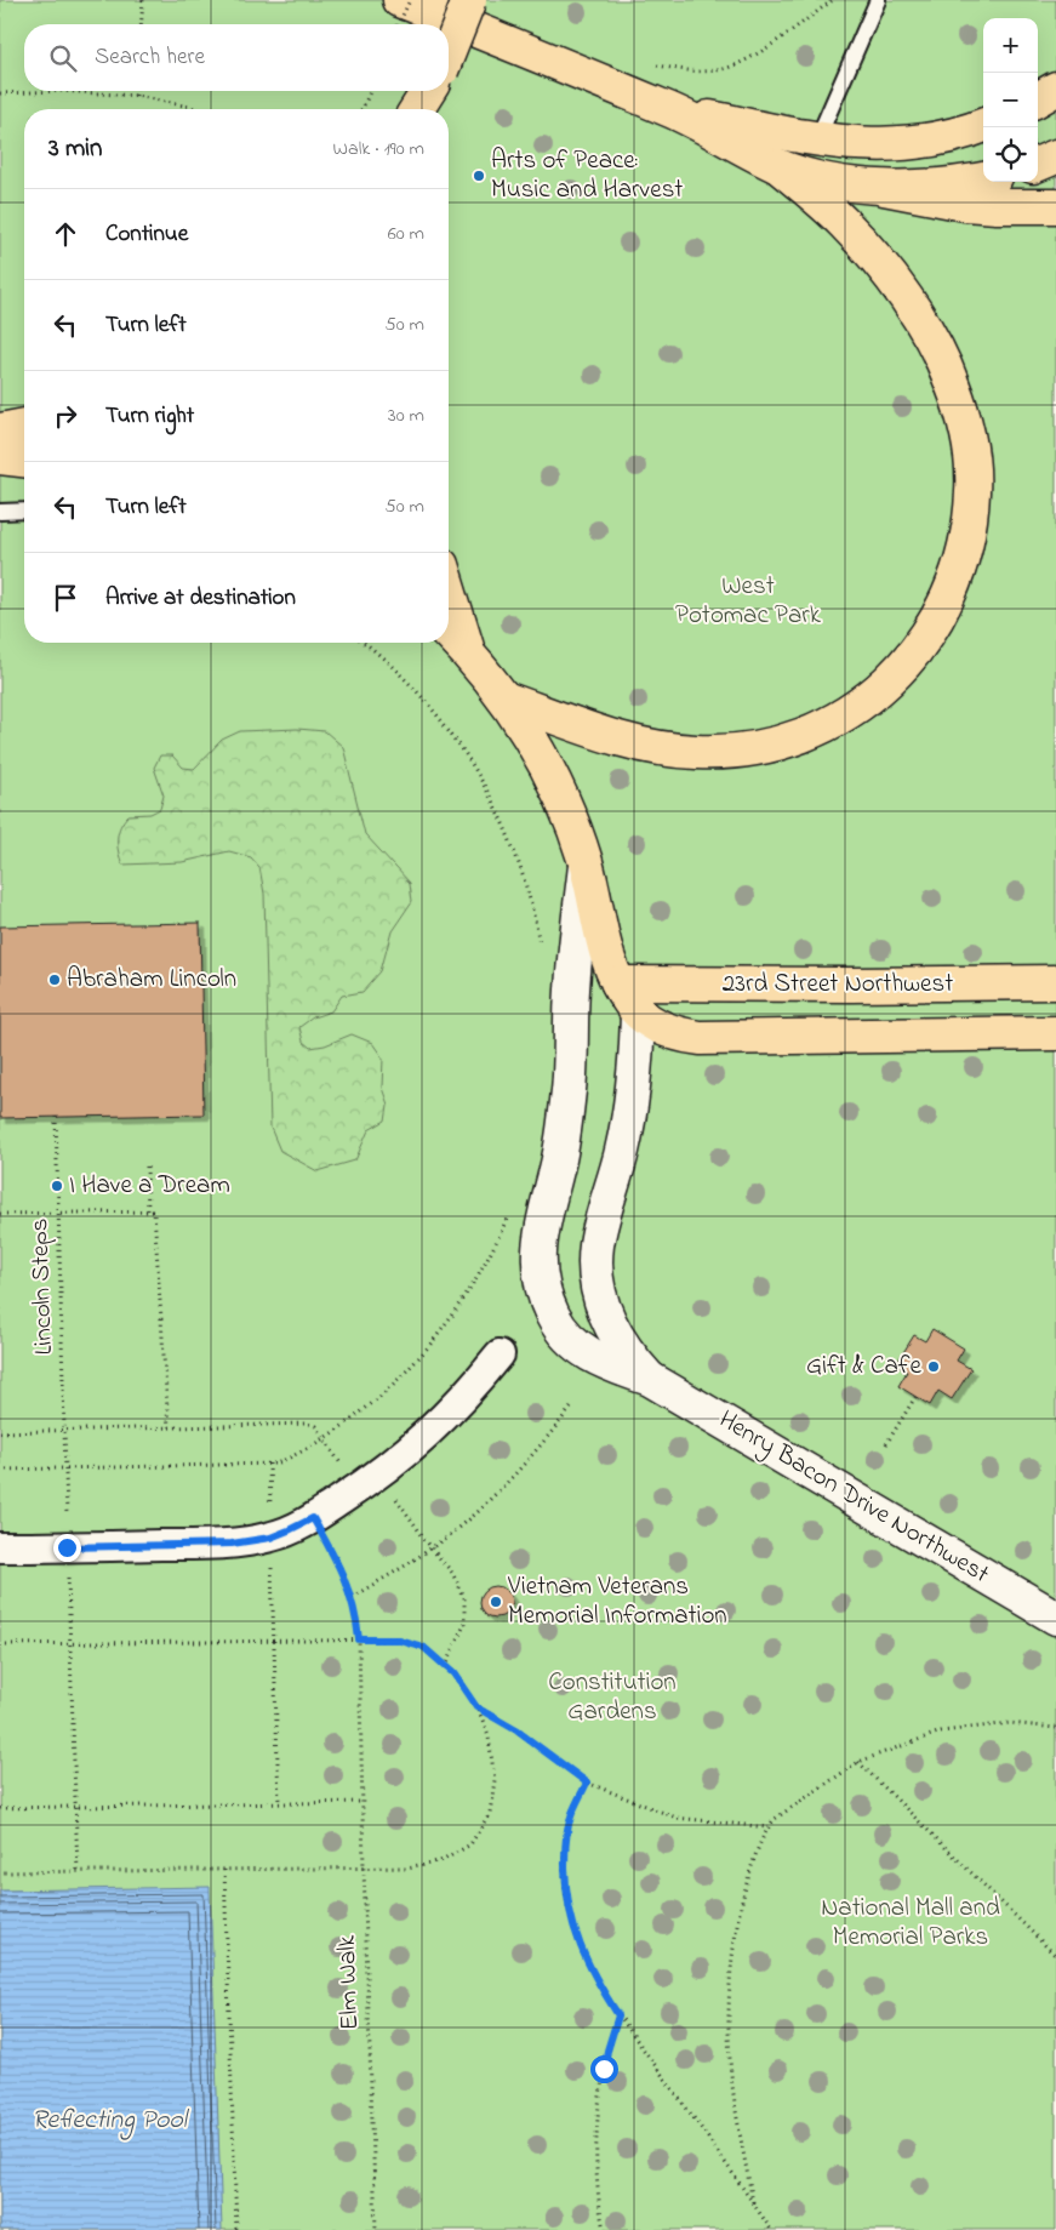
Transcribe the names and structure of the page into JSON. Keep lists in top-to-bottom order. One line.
{"streets":{"main road":["23rd Street Northwest"],"street":["Henry Bacon Drive Northwest"],"path":["Lincoln Steps","Elm Walk"]},"water":["Reflecting Pool"],"parks":["West Potomac Park","Constitution Gardens","National Mall and Memorial Parks"],"places":["Arts of Peace: Music and Harvest","Abraham Lincoln","I Have a Dream","Gift & Cafe","Vietnam Veterans Memorial Information"],"page":{"map_buttons":["+","−"],"search":"Search here","heading":["3 min","Walk · 190 m"],"list":[["Continue","60 m"],["Turn left","50 m"],["Turn right","30 m"],["Turn left","50 m"],"Arrive at destination"]}}
